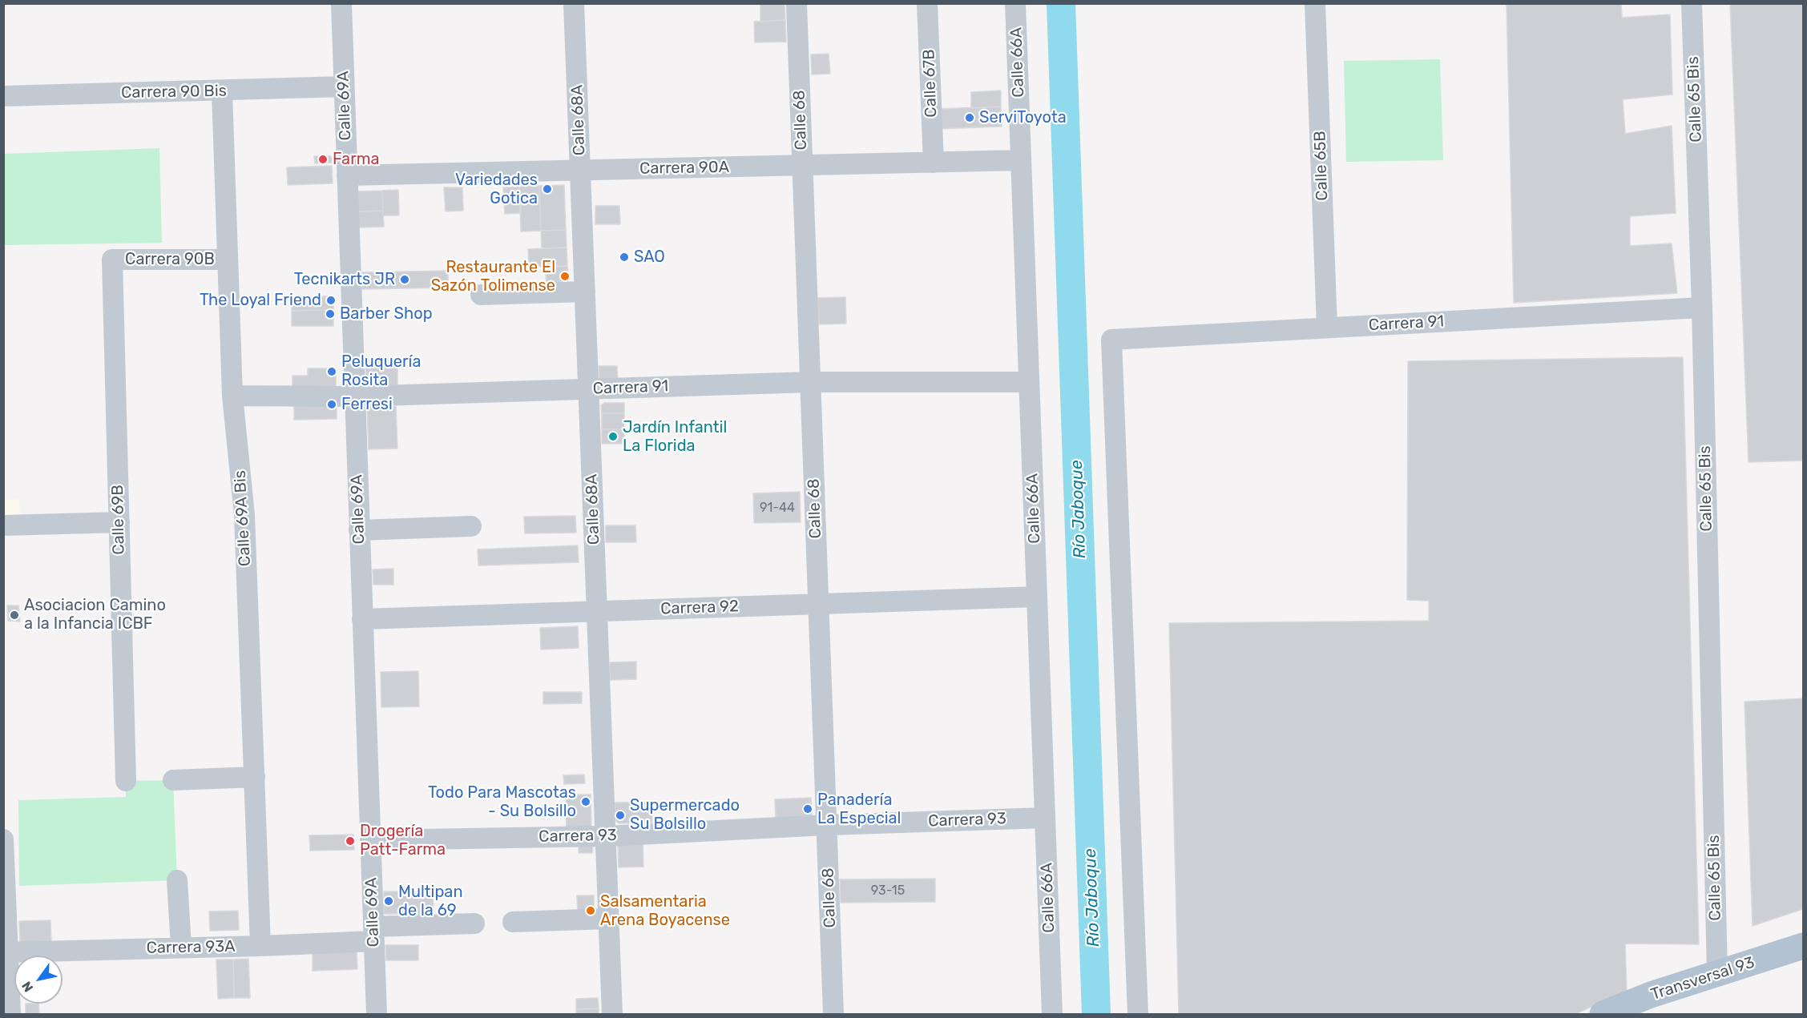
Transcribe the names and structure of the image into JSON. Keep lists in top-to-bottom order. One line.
{"streets":{"main road":["Transversal 93"],"street":["Calle 66A","Calle 67B","Carrera 90 Bis","Calle 65 Bis","Calle 69A","Calle 68A","Calle 68","Calle 65B","Carrera 90A","Carrera 90B","Carrera 91","Calle 69A Bis","Calle 69B","Carrera 92","Carrera 93","Carrera 93A"]},"crossings":[["Calle 66A","Carrera 90A"],["Calle 66A","Carrera 91"],["Calle 66A","Carrera 92"],["Calle 66A","Carrera 93"],["Calle 67B","Carrera 90A"],["Carrera 90 Bis","Calle 69A"],["Carrera 90 Bis","Calle 69A Bis"],["Calle 65 Bis","Carrera 91"],["Calle 65 Bis","Transversal 93"],["Calle 69A","Carrera 90A"],["Calle 69A","Carrera 91"],["Calle 69A","Carrera 92"],["Calle 69A","Carrera 93"],["Calle 69A","Carrera 93A"],["Calle 68A","Carrera 90A"],["Calle 68A","Carrera 91"],["Calle 68A","Carrera 92"],["Calle 68A","Carrera 93"],["Calle 68","Carrera 90A"],["Calle 68","Carrera 91"],["Calle 68","Carrera 92"],["Calle 68","Carrera 93"],["Calle 65B","Carrera 91"],["Carrera 90B","Calle 69A Bis"],["Carrera 90B","Calle 69B"],["Carrera 91","Calle 69A Bis"],["Calle 69A Bis","Carrera 93A"]],"water":["Río Jaboque"],"places":["ServiToyota","Farma","Variedades Gotica","SAO","Restaurante El Sazón Tolimense","Tecnikarts JR","The Loyal Friend","Barber Shop","Peluquería Rosita","Ferresi","Jardín Infantil La Florida","Asociacion Camino a la Infancia ICBF","Todo Para Mascotas - Su Bolsillo","Panadería La Especial","Supermercado Su Bolsillo","Drogería Patt-Farma","Multipan de la 69","Salsamentaria Arena Boyacense"],"house_numbers":["91-44","93-15"],"north":"bottom left"}
